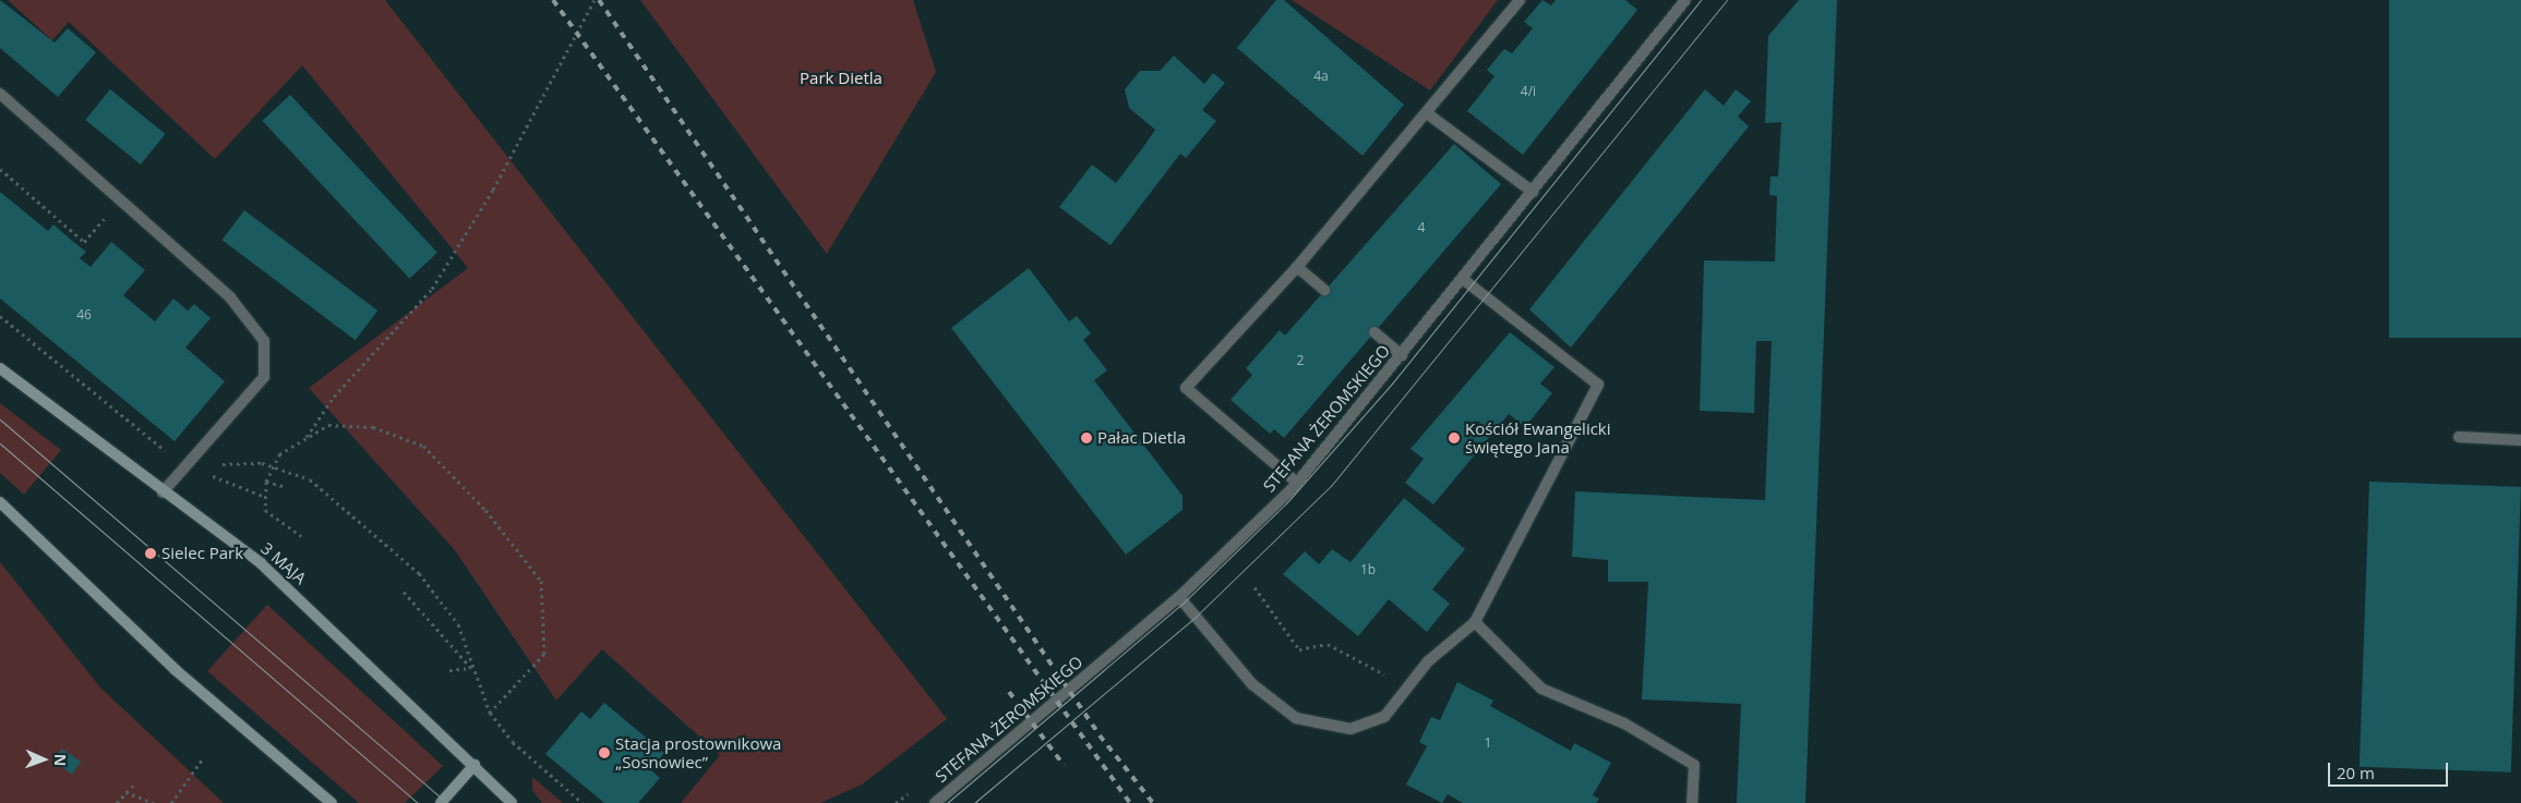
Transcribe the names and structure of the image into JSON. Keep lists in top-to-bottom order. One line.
{"streets":{"main road":["3 MAJA"],"street":["STEFANA ŻEROMSKIEGO"]},"parks":["Park Dietla"],"places":["Pałac Dietla","Kościół Ewangelicki świętego Jana","Sielec Park","Stacja prostownikowa „Sosnowiec”"],"house_numbers":["4a","4/i","4","46","2","1b","1"],"scale_bar":"20 m","north":"right"}
